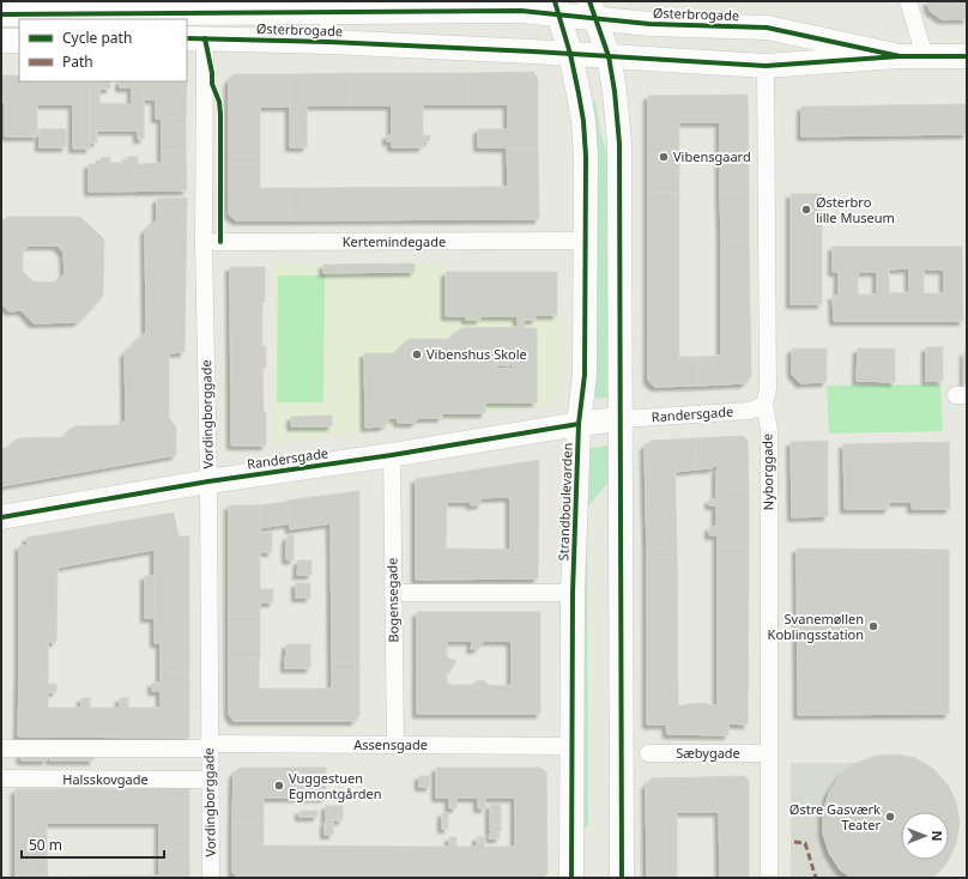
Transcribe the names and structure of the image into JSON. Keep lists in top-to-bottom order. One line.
{"streets":{"street":["Østerbrogade","Kertemindegade","Vordingborggade","Randersgade","Nyborggade","Strandboulevarden","Bogensegade","Assensgade","Sæbygade","Halsskovgade"]},"crossings":[["Østerbrogade","Vordingborggade"],["Østerbrogade","Nyborggade"],["Østerbrogade","Strandboulevarden"],["Kertemindegade","Vordingborggade"],["Kertemindegade","Strandboulevarden"],["Vordingborggade","Randersgade"],["Vordingborggade","Assensgade"],["Vordingborggade","Halsskovgade"],["Randersgade","Nyborggade"],["Randersgade","Strandboulevarden"],["Randersgade","Bogensegade"],["Nyborggade","Sæbygade"],["Strandboulevarden","Assensgade"],["Bogensegade","Assensgade"]],"places":["Vibensgaard","Østerbro lille Museum","Vibenshus Skole","Svanemøllen Koblingsstation","Vuggestuen Egmontgården","Østre Gasværk Teater"],"legend":["Cycle path","Path"],"scale_bar":"50 m","north":"right"}
